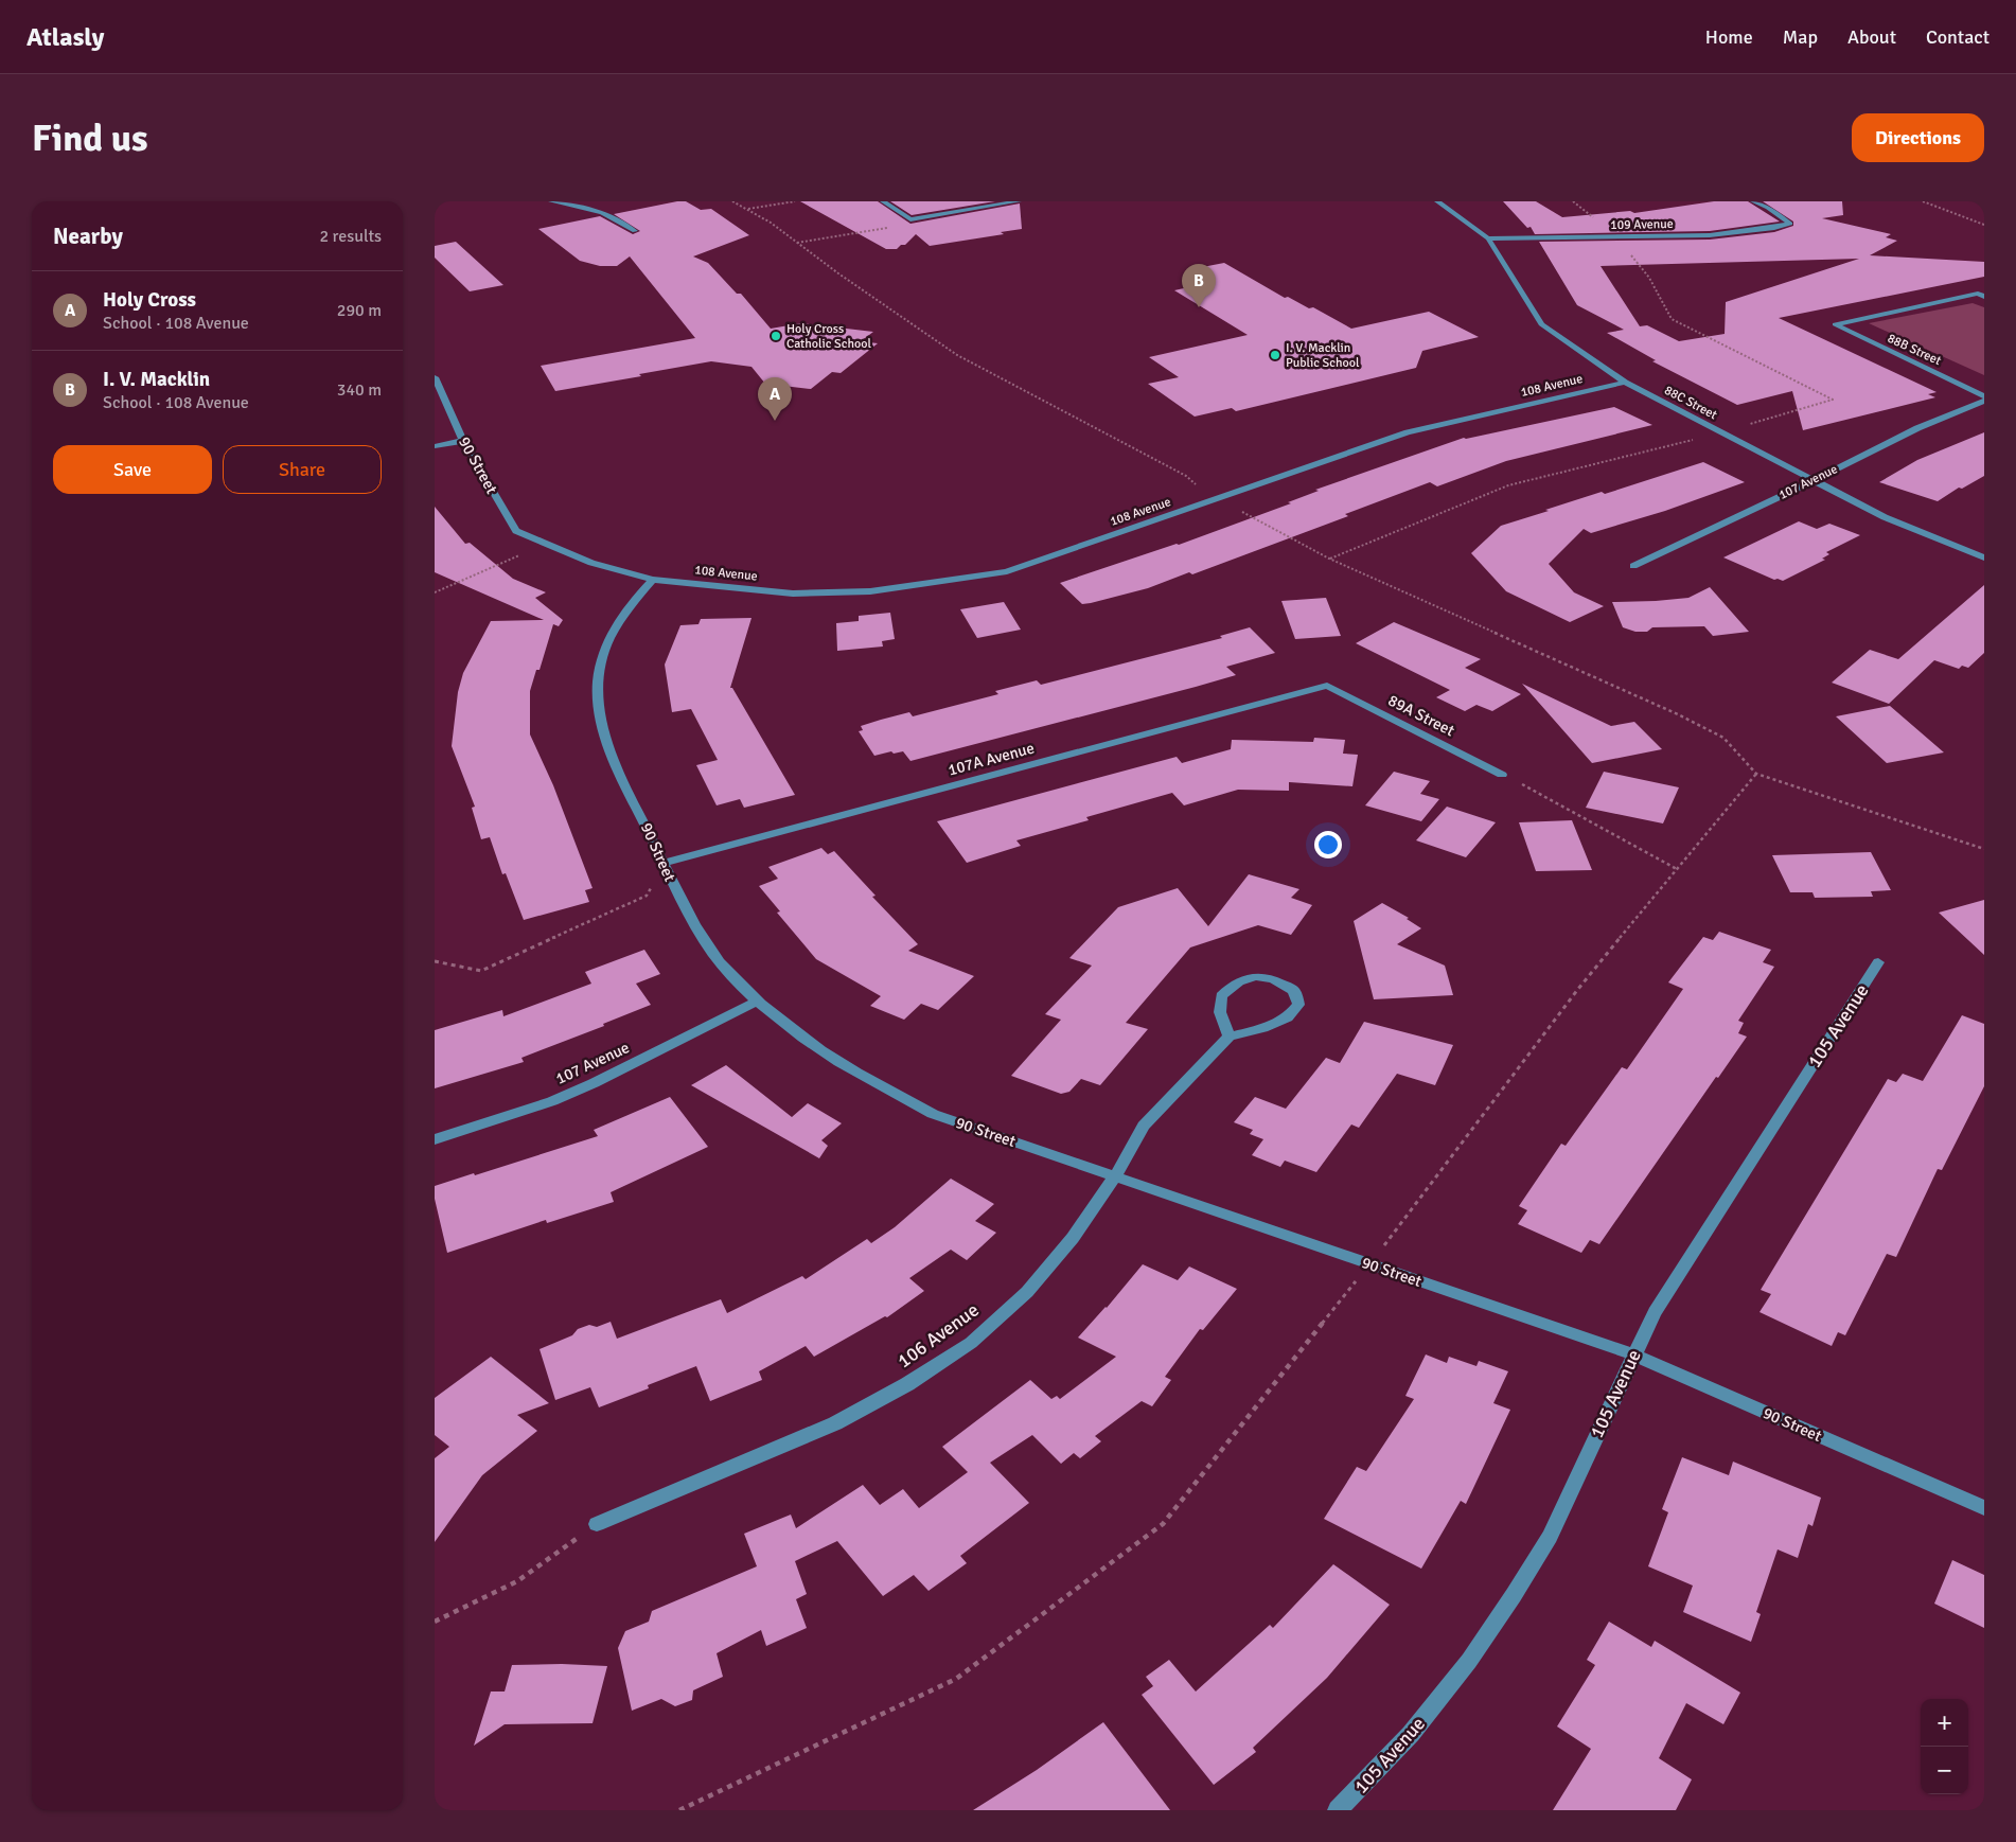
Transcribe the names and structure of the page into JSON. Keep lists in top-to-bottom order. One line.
{"streets":{"street":["109 Avenue","88B Street","108 Avenue","88C Street","90 Street","107 Avenue","89A Street","107A Avenue","105 Avenue","106 Avenue"]},"crossings":[["109 Avenue","88C Street"],["108 Avenue","88C Street"],["108 Avenue","90 Street"],["88C Street","107 Avenue"],["90 Street","107 Avenue"],["90 Street","107A Avenue"],["90 Street","105 Avenue"],["90 Street","106 Avenue"],["89A Street","107A Avenue"]],"places":["Holy Cross Catholic School","I. V. Macklin Public School"],"page":{"header":"Atlasly","nav":["Home","Map","About","Contact"],"buttons":["Directions",["Save","Share"]],"title":"Find us","heading":["Nearby","2 results"],"pins":["B","A"],"list":[{"mark":"A","name":"Holy Cross","note":"School · 108 Avenue","value":"290 m"},{"mark":"B","name":"I. V. Macklin","note":"School · 108 Avenue","value":"340 m"}],"map_buttons":["+","−"]}}
